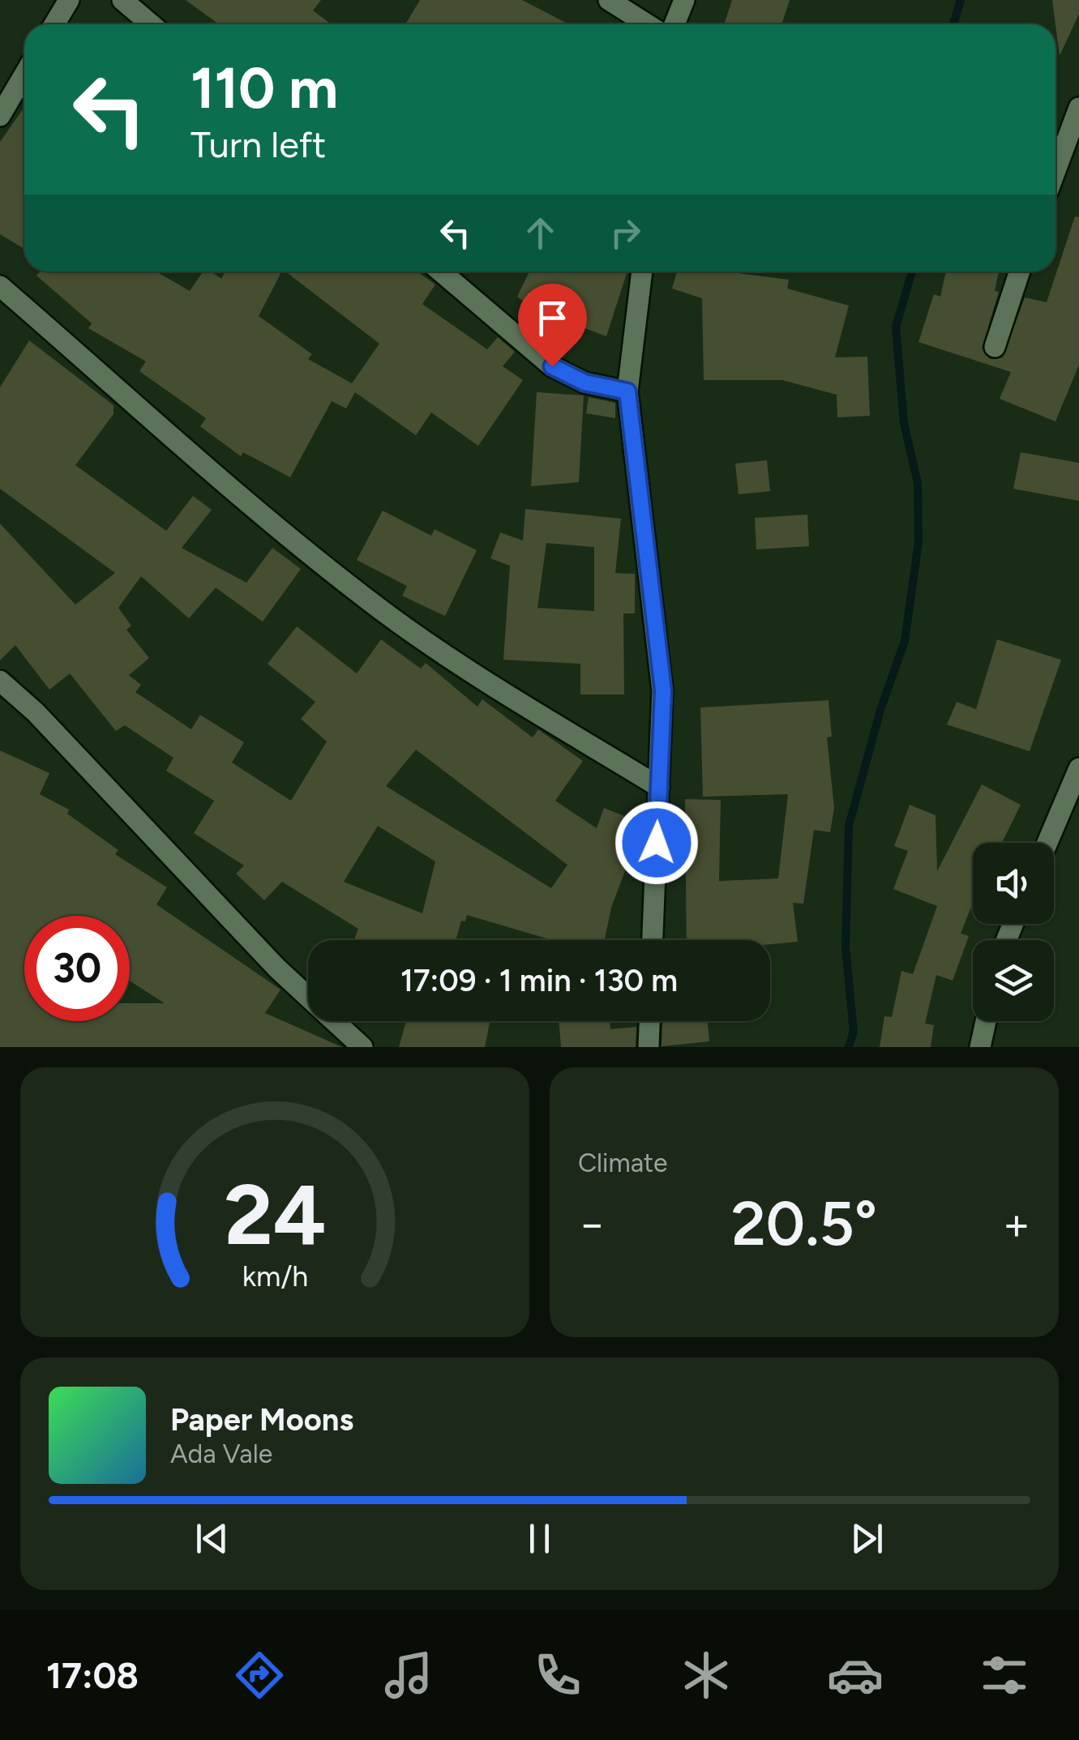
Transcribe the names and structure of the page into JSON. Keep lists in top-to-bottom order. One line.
{"page":{"turn":["110 m","Turn left"],"limit":"30","trip":"17:09 · 1 min · 130 m","tile":"Climate","heat":["−","20.5°","+"],"song":["Paper Moons","Ada Vale"],"tabs":"17:08","gauge":["24","km/h"]}}
